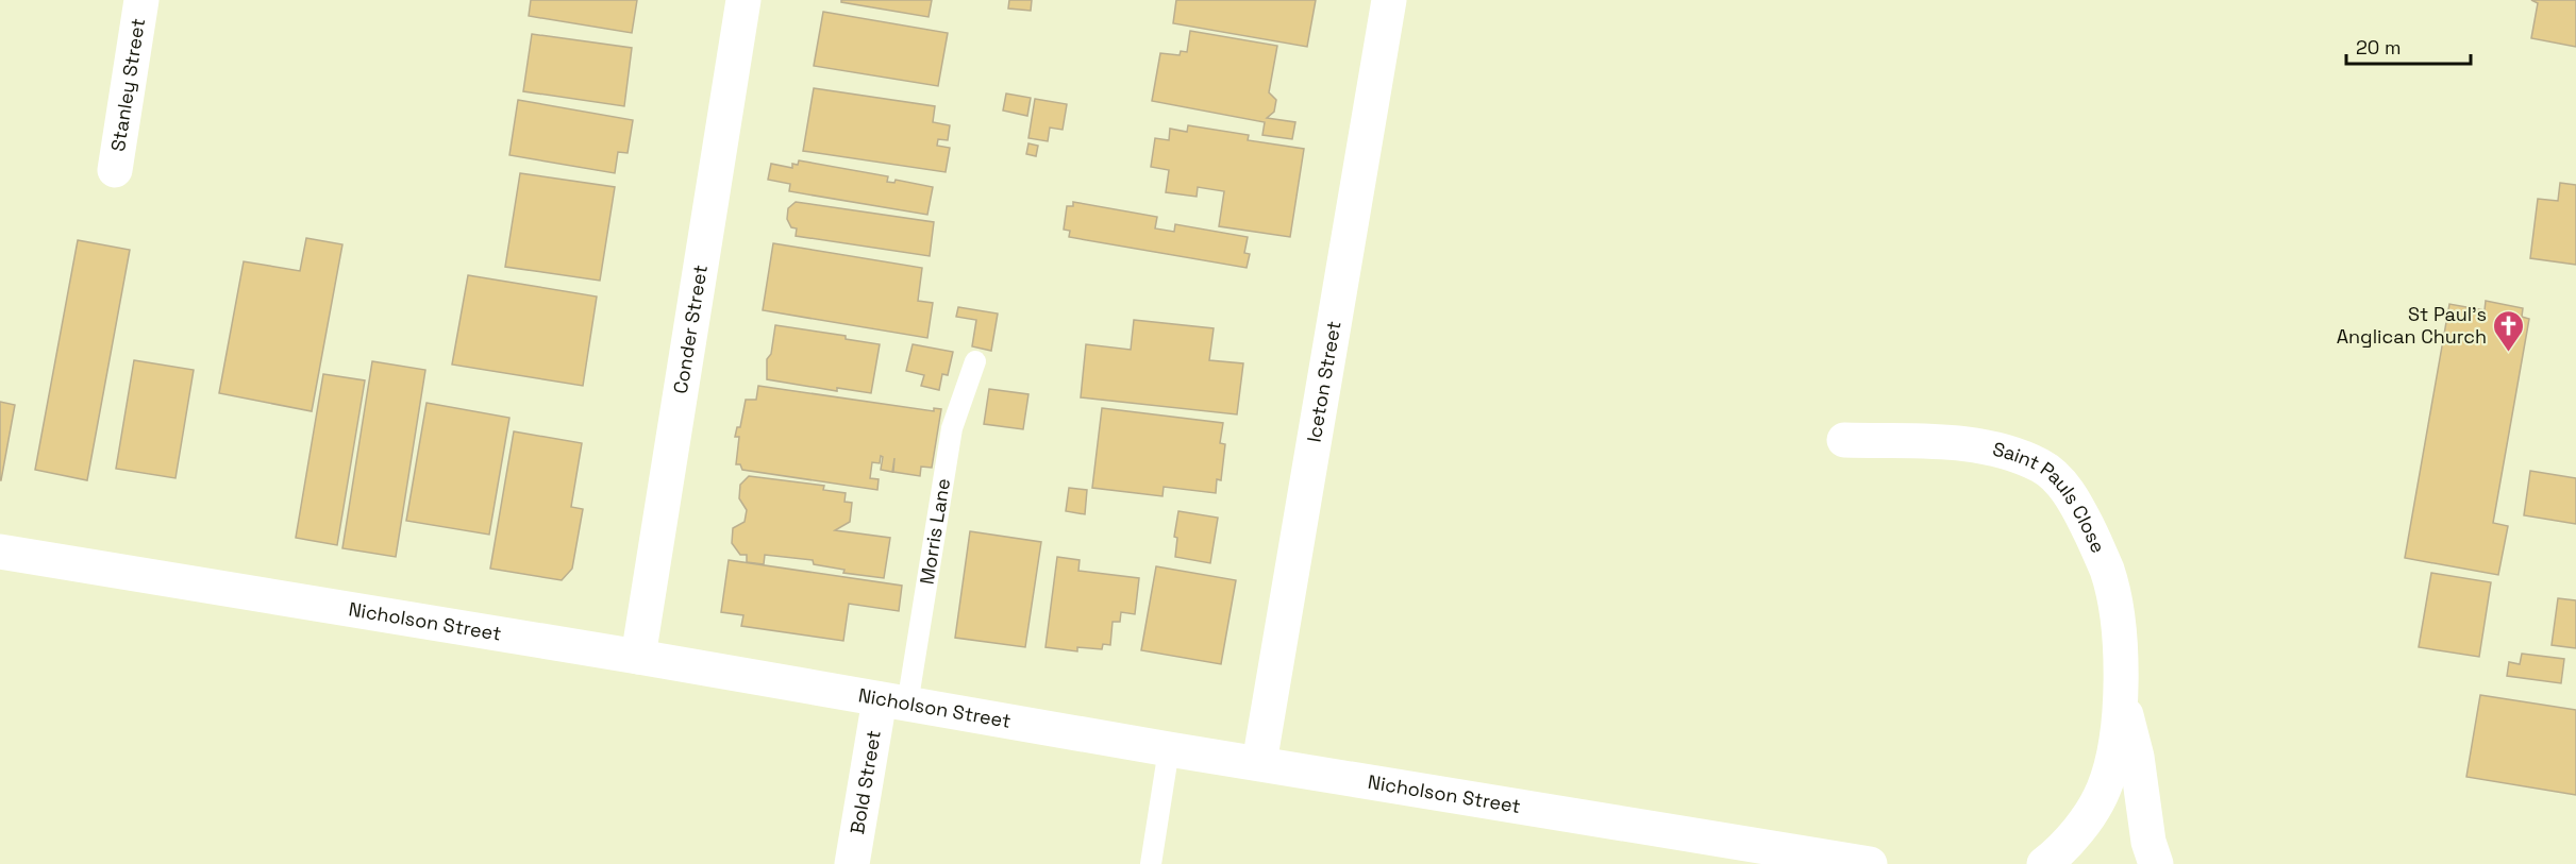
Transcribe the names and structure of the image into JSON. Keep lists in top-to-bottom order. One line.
{"streets":{"street":["Stanley Street","Conder Street","Iceton Street","Saint Pauls Close","Nicholson Street","Bold Street"],"lane":["Morris Lane"]},"crossings":[["Conder Street","Nicholson Street"],["Iceton Street","Nicholson Street"],["Morris Lane","Nicholson Street"],["Morris Lane","Bold Street"],["Nicholson Street","Bold Street"]],"places":{"church":["St Paul's Anglican Church"]},"scale_bar":"20 m"}
